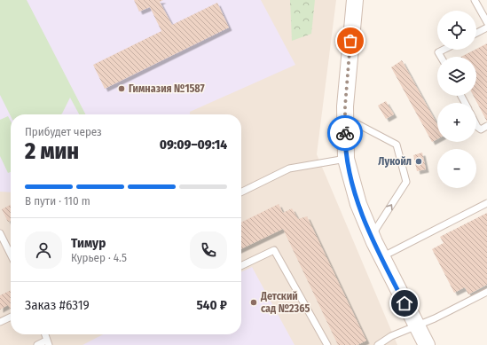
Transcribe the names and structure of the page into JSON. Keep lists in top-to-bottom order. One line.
{"places":["Гимназия №1587","Лукойл","Детский сад №2365"],"page":{"map_buttons":["+","−"],"heading":["2 мин","Прибудет через","09:09–09:14"],"panel":["Тимур","Курьер · 4.5","Заказ #6319","540 ₽"],"bar":"В пути · 110 m"}}
